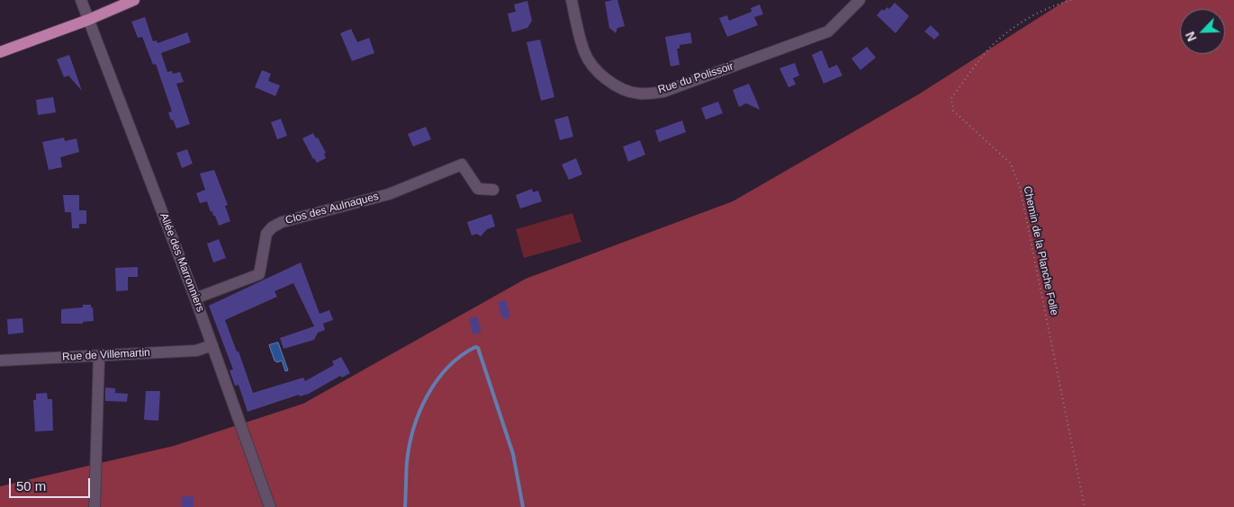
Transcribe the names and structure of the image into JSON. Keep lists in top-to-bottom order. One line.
{"streets":{"street":["Rue du Polissoir","Clos des Aulnaques","Allée des Marronniers","Rue de Villemartin"],"path":["Chemin de la Planche Folle"]},"crossings":[["Clos des Aulnaques","Allée des Marronniers"],["Allée des Marronniers","Rue de Villemartin"]],"scale_bar":"50 m","north":"bottom left"}
